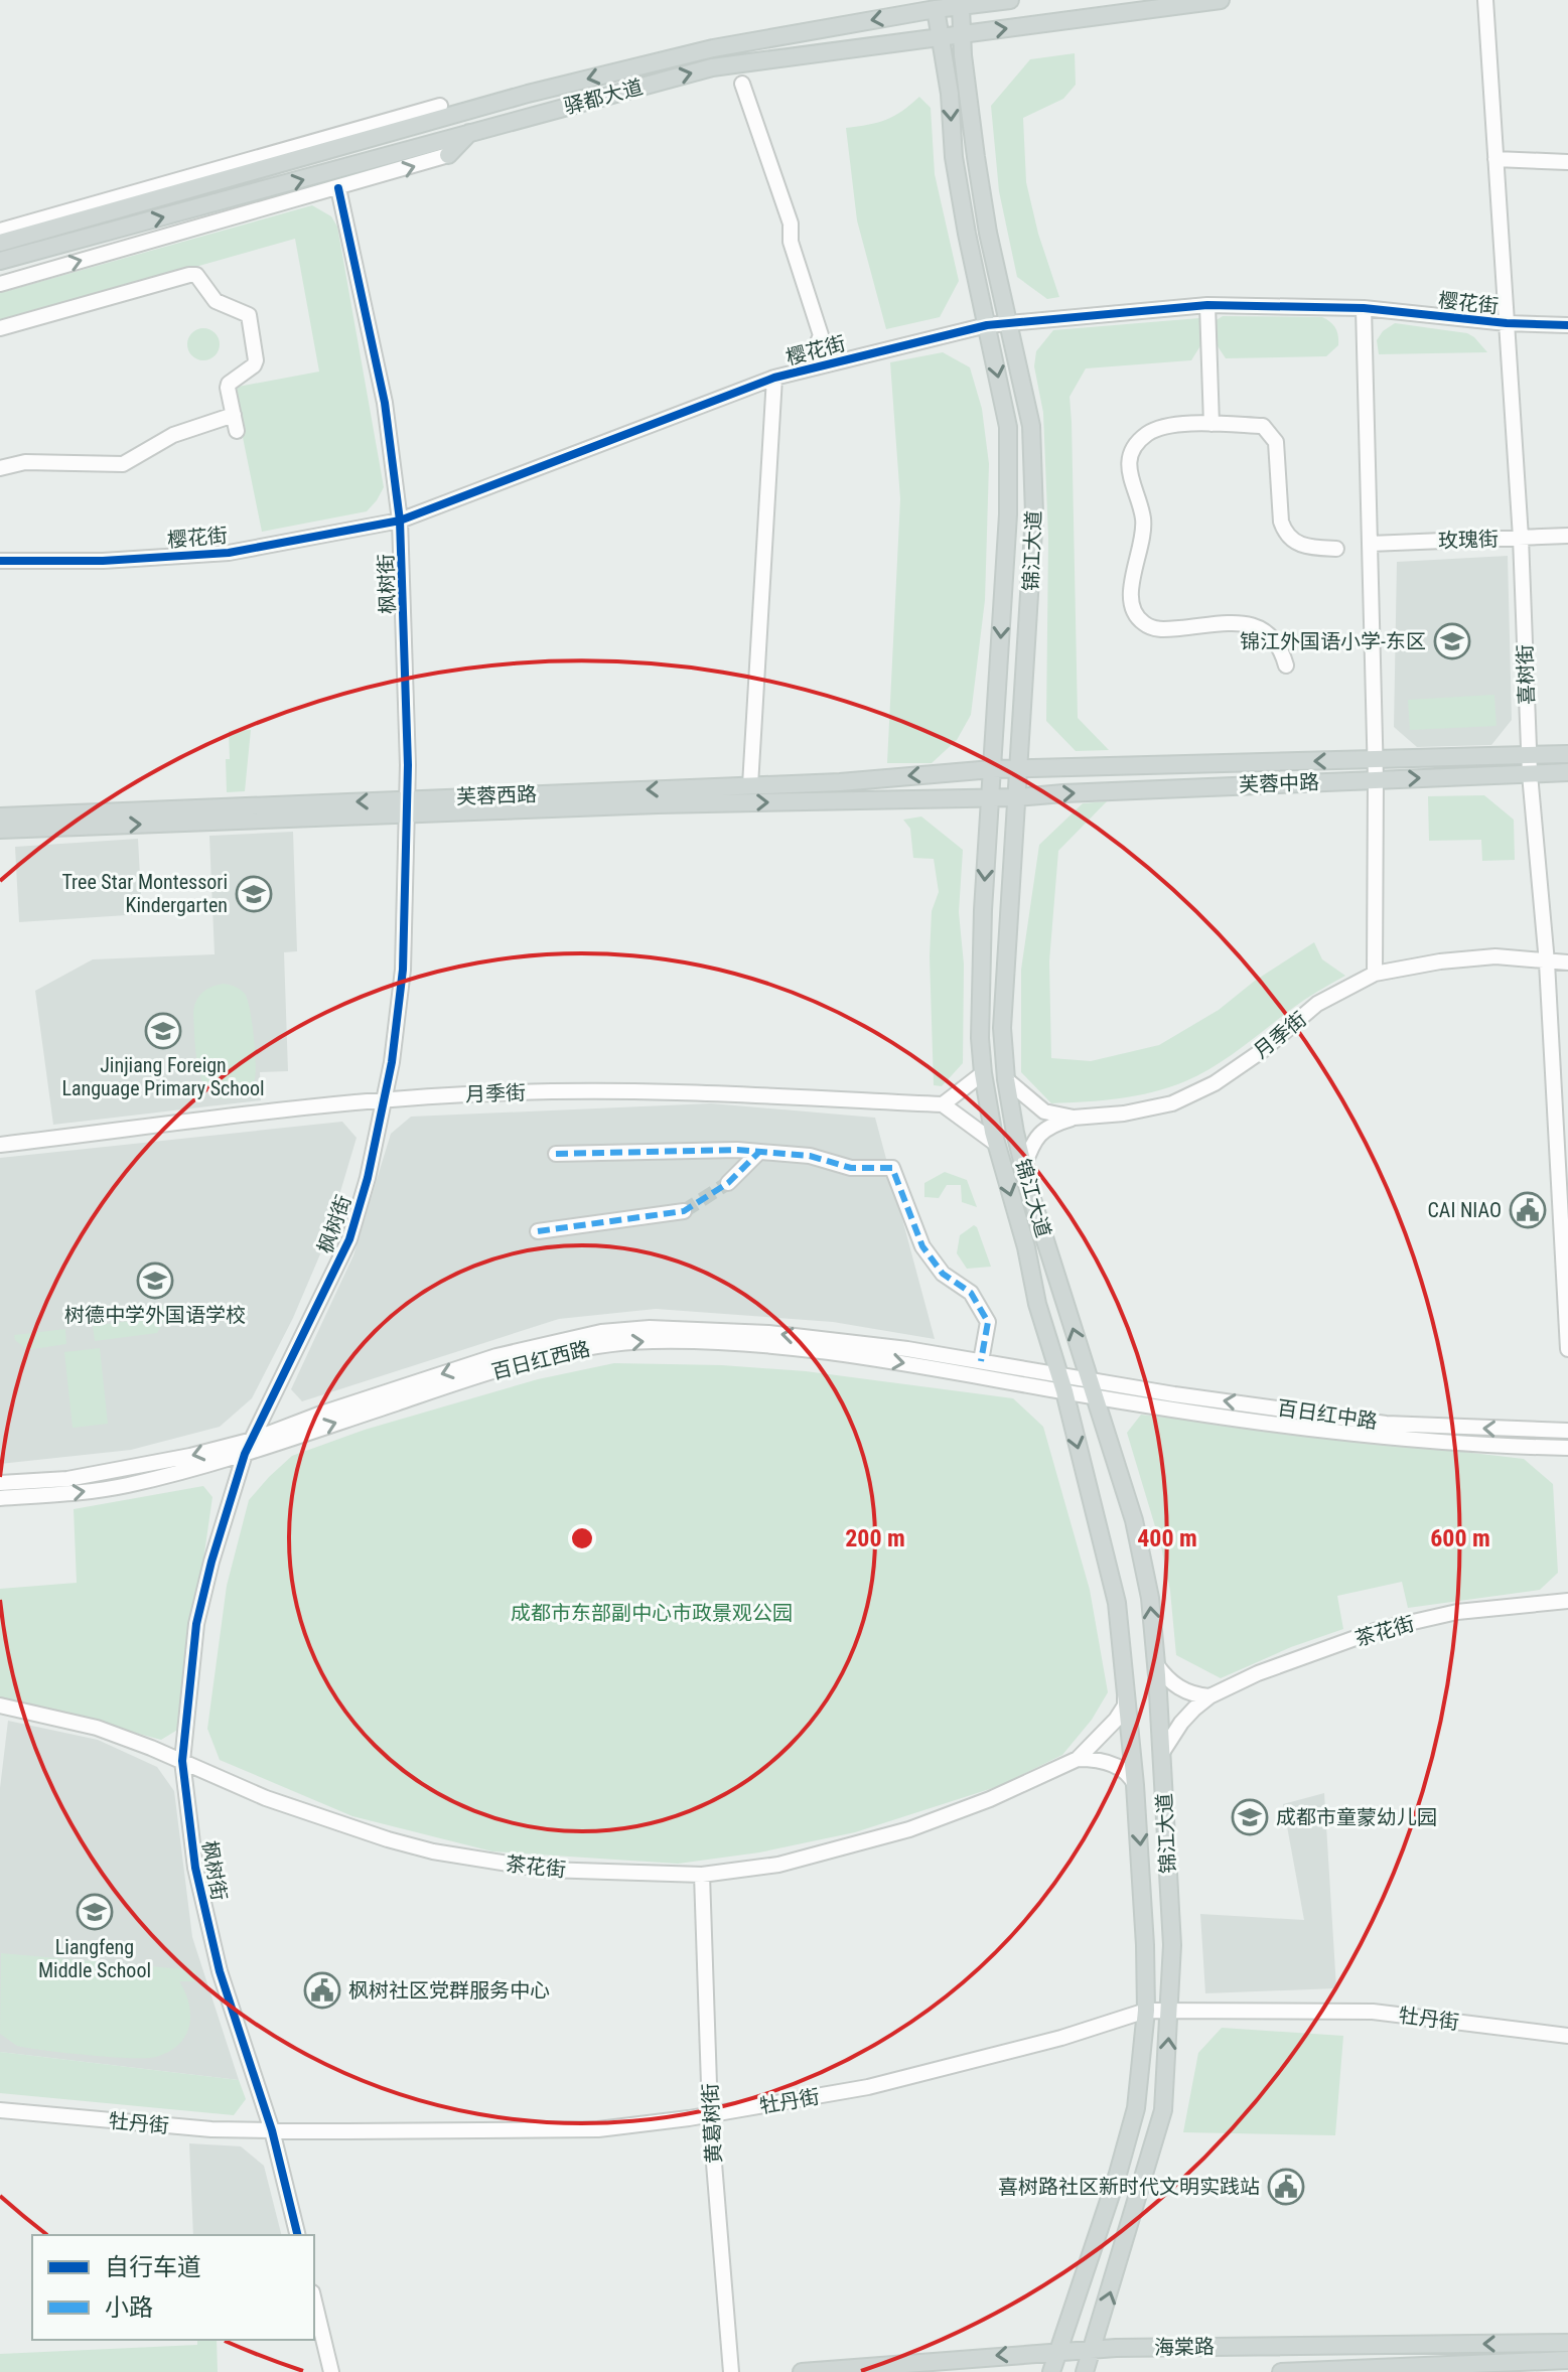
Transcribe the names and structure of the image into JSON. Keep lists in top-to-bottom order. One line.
{"streets":{"main road":["驿都大道","锦江大道","芙蓉中路","芙蓉西路","海棠路"],"street":["樱花街","玫瑰街","枫树街","喜树街","月季街","百日红西路","百日红中路","茶花街","牡丹街","黄葛树街"]},"crossings":[["驿都大道","锦江大道"],["樱花街","锦江大道"],["樱花街","枫树街"],["樱花街","喜树街"],["玫瑰街","喜树街"],["锦江大道","芙蓉中路"],["锦江大道","芙蓉西路"],["锦江大道","月季街"],["锦江大道","百日红西路"],["锦江大道","百日红中路"],["锦江大道","茶花街"],["锦江大道","牡丹街"],["锦江大道","海棠路"],["枫树街","芙蓉西路"],["枫树街","月季街"],["枫树街","百日红西路"],["枫树街","茶花街"],["枫树街","牡丹街"],["喜树街","芙蓉中路"],["喜树街","月季街"],["芙蓉中路","芙蓉西路"],["百日红西路","百日红中路"],["茶花街","黄葛树街"],["牡丹街","黄葛树街"]],"parks":["成都市东部副中心市政景观公园"],"places":{"school or university":["锦江外国语小学-东区","Tree Star Montessori Kindergarten","Jinjiang Foreign Language Primary School","树德中学外国语学校","成都市童蒙幼儿园","Liangfeng Middle School"],"public building":["CAI NIAO","枫树社区党群服务中心","喜树路社区新时代文明实践站"]},"legend":["自行车道","小路"],"rings":["200 m","400 m","600 m"]}
